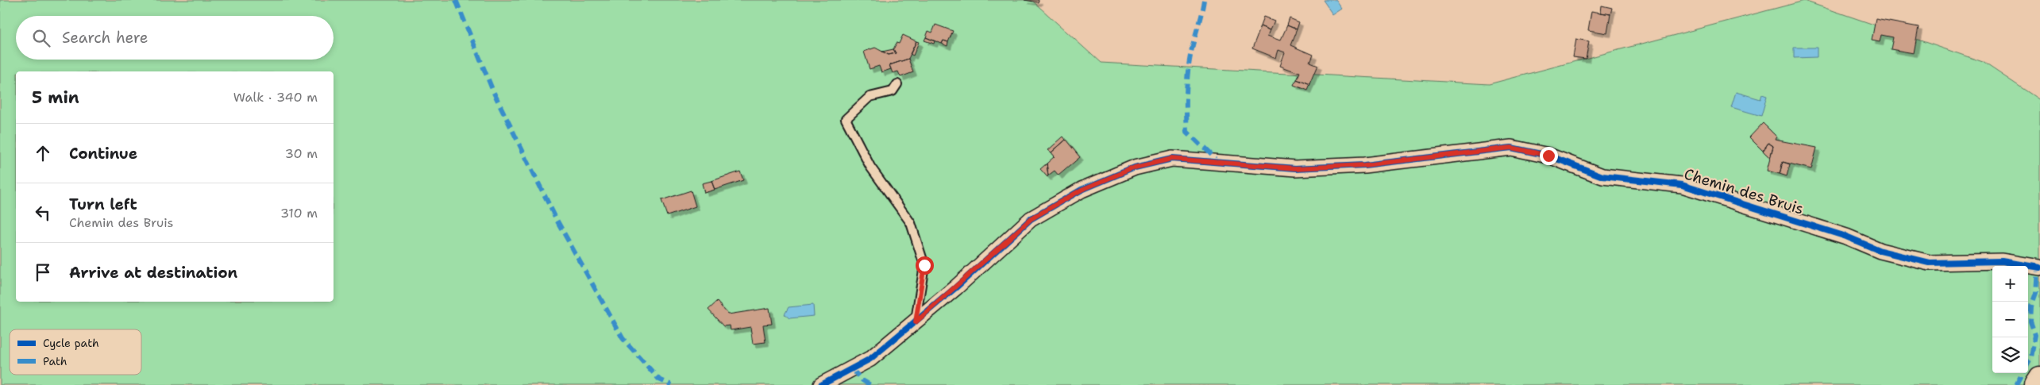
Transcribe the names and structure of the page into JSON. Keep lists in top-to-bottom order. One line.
{"streets":{"street":["Chemin des Bruis"]},"legend":["Cycle path","Path"],"page":{"search":"Search here","heading":["5 min","Walk · 340 m"],"list":[["Continue","30 m"],["Turn left","Chemin des Bruis","310 m"],"Arrive at destination"],"map_buttons":["+","−"]}}
